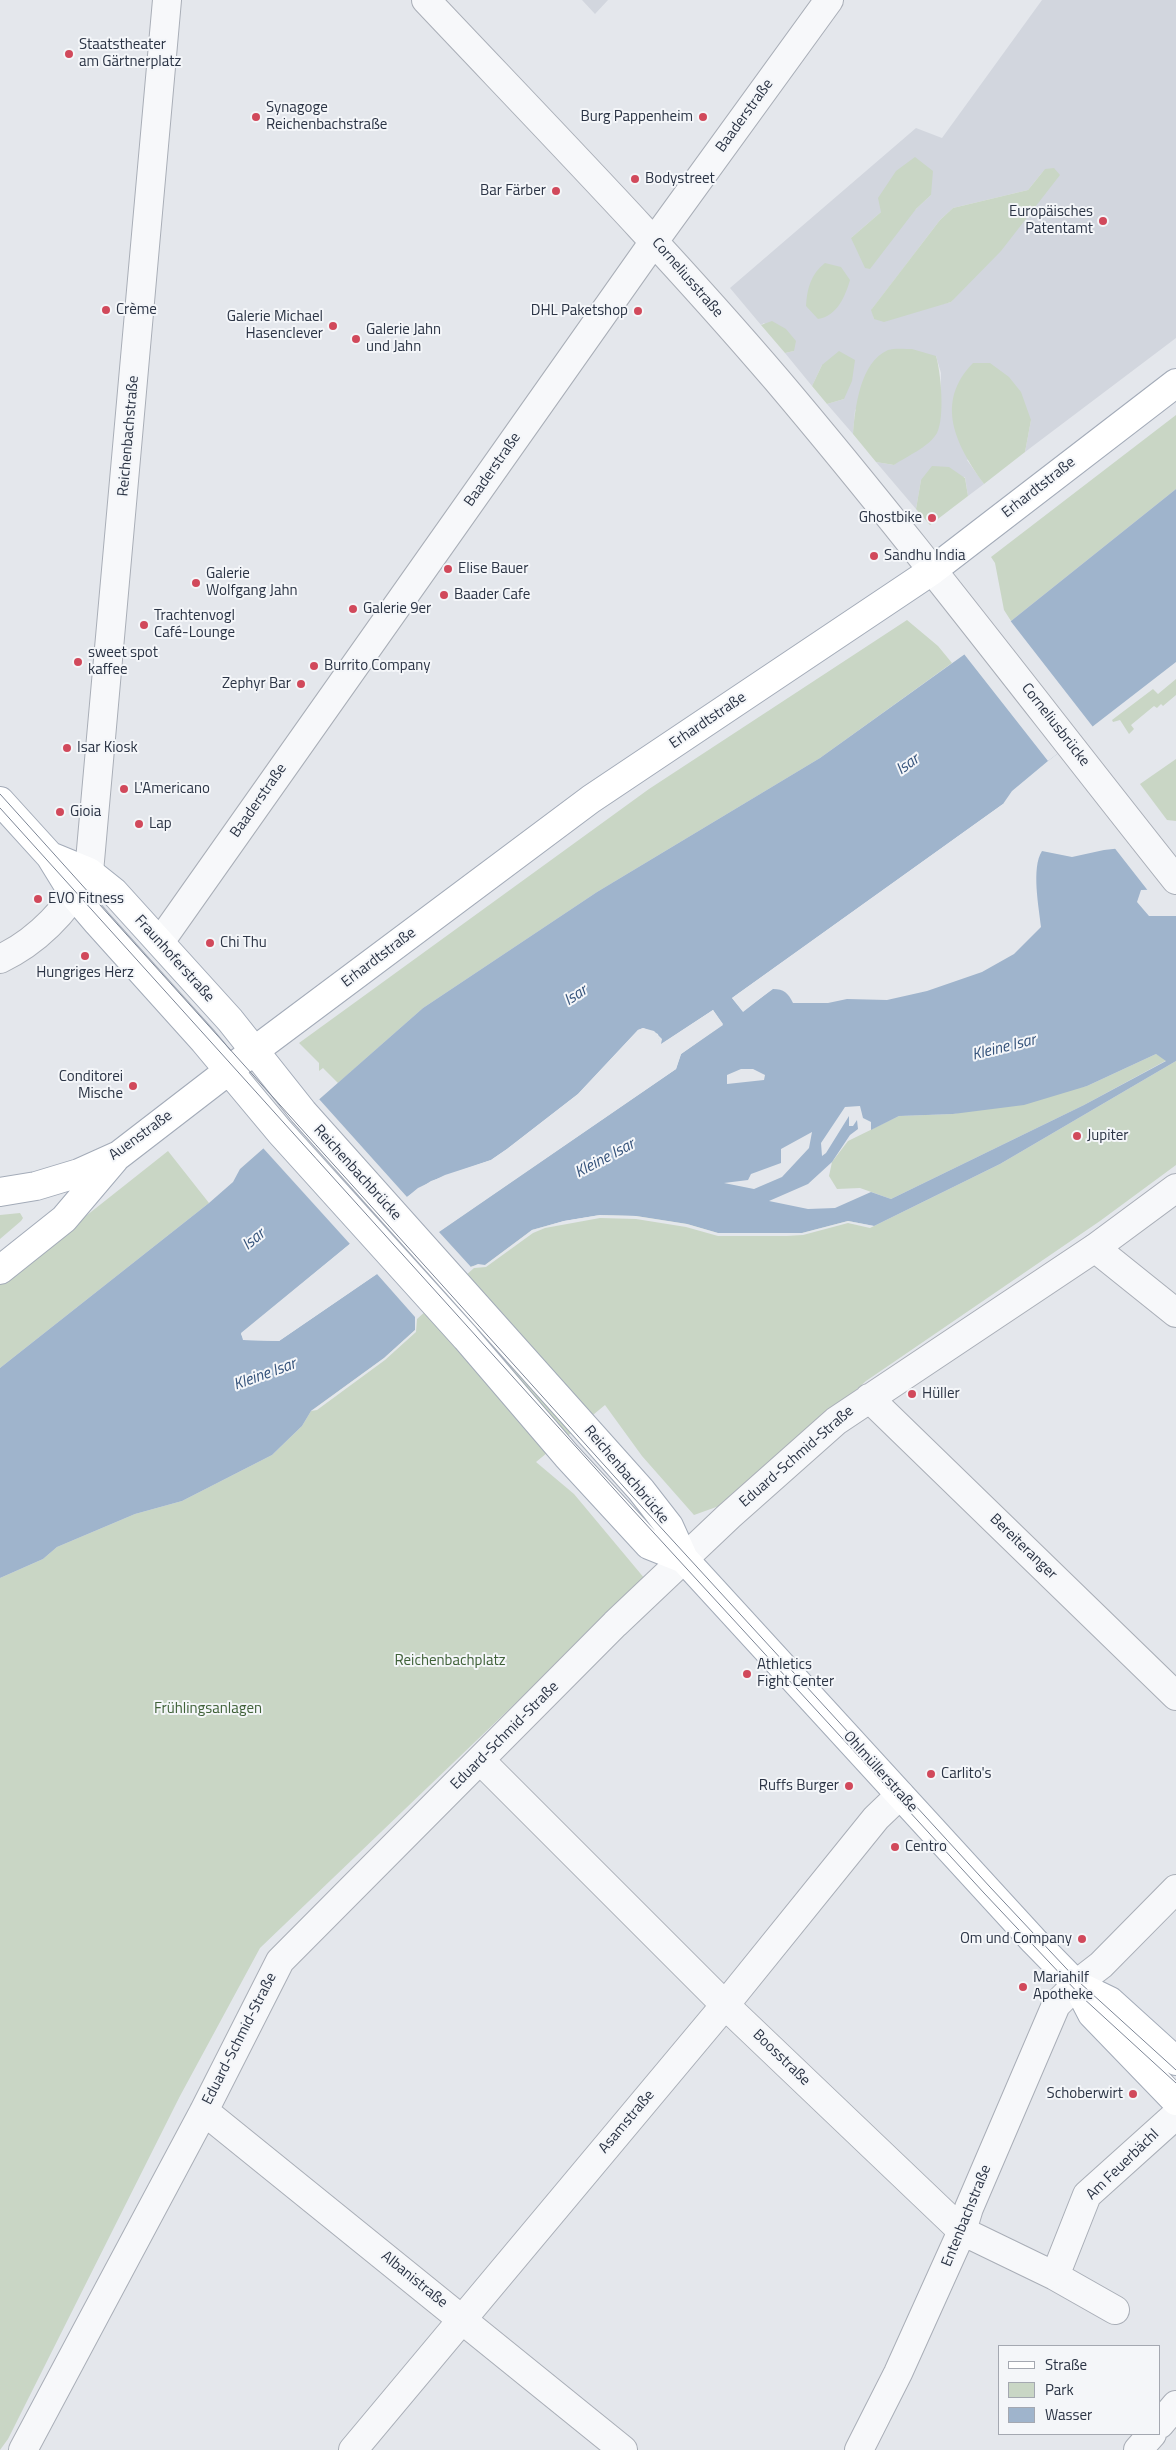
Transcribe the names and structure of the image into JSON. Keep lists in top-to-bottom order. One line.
{"streets":{"main road":["Erhardtstraße","Fraunhoferstraße","Auenstraße","Reichenbachbrücke","Ohlmüllerstraße"],"street":["Baaderstraße","Corneliusstraße","Reichenbachstraße","Corneliusbrücke","Eduard-Schmid-Straße","Bereiteranger","Boosstraße","Asamstraße","Am Feuerbächl","Entenbachstraße","Albanistraße"]},"crossings":[["Baaderstraße","Corneliusstraße"],["Baaderstraße","Fraunhoferstraße"],["Corneliusstraße","Erhardtstraße"],["Corneliusstraße","Corneliusbrücke"],["Reichenbachstraße","Fraunhoferstraße"],["Erhardtstraße","Corneliusbrücke"],["Erhardtstraße","Fraunhoferstraße"],["Erhardtstraße","Auenstraße"],["Erhardtstraße","Reichenbachbrücke"],["Fraunhoferstraße","Auenstraße"],["Fraunhoferstraße","Reichenbachbrücke"],["Auenstraße","Reichenbachbrücke"],["Reichenbachbrücke","Eduard-Schmid-Straße"],["Reichenbachbrücke","Ohlmüllerstraße"],["Eduard-Schmid-Straße","Bereiteranger"],["Eduard-Schmid-Straße","Ohlmüllerstraße"],["Eduard-Schmid-Straße","Boosstraße"],["Eduard-Schmid-Straße","Albanistraße"],["Ohlmüllerstraße","Asamstraße"],["Ohlmüllerstraße","Entenbachstraße"],["Boosstraße","Asamstraße"],["Boosstraße","Am Feuerbächl"],["Boosstraße","Entenbachstraße"],["Asamstraße","Albanistraße"]],"water":["Isar","Kleine Isar"],"parks":["Reichenbachplatz","Frühlingsanlagen"],"places":["Staatstheater am Gärtnerplatz","Synagoge Reichenbachstraße","Burg Pappenheim","Bodystreet","Bar Färber","Europäisches Patentamt","Crème","DHL Paketshop","Galerie Michael Hasenclever","Galerie Jahn und Jahn","Ghostbike","Sandhu India","Elise Bauer","Galerie Wolfgang Jahn","Baader Cafe","Galerie 9er","Trachtenvogl Café-Lounge","sweet spot kaffee","Burrito Company","Zephyr Bar","Isar Kiosk","L'Americano","Gioia","Lap","EVO Fitness","Chi Thu","Hungriges Herz","Conditorei Mische","Jupiter","Hüller","Athletics Fight Center","Carlito's","Ruffs Burger","Centro","Om und Company","Mariahilf Apotheke","Schoberwirt"],"legend":["Straße","Park","Wasser"]}
